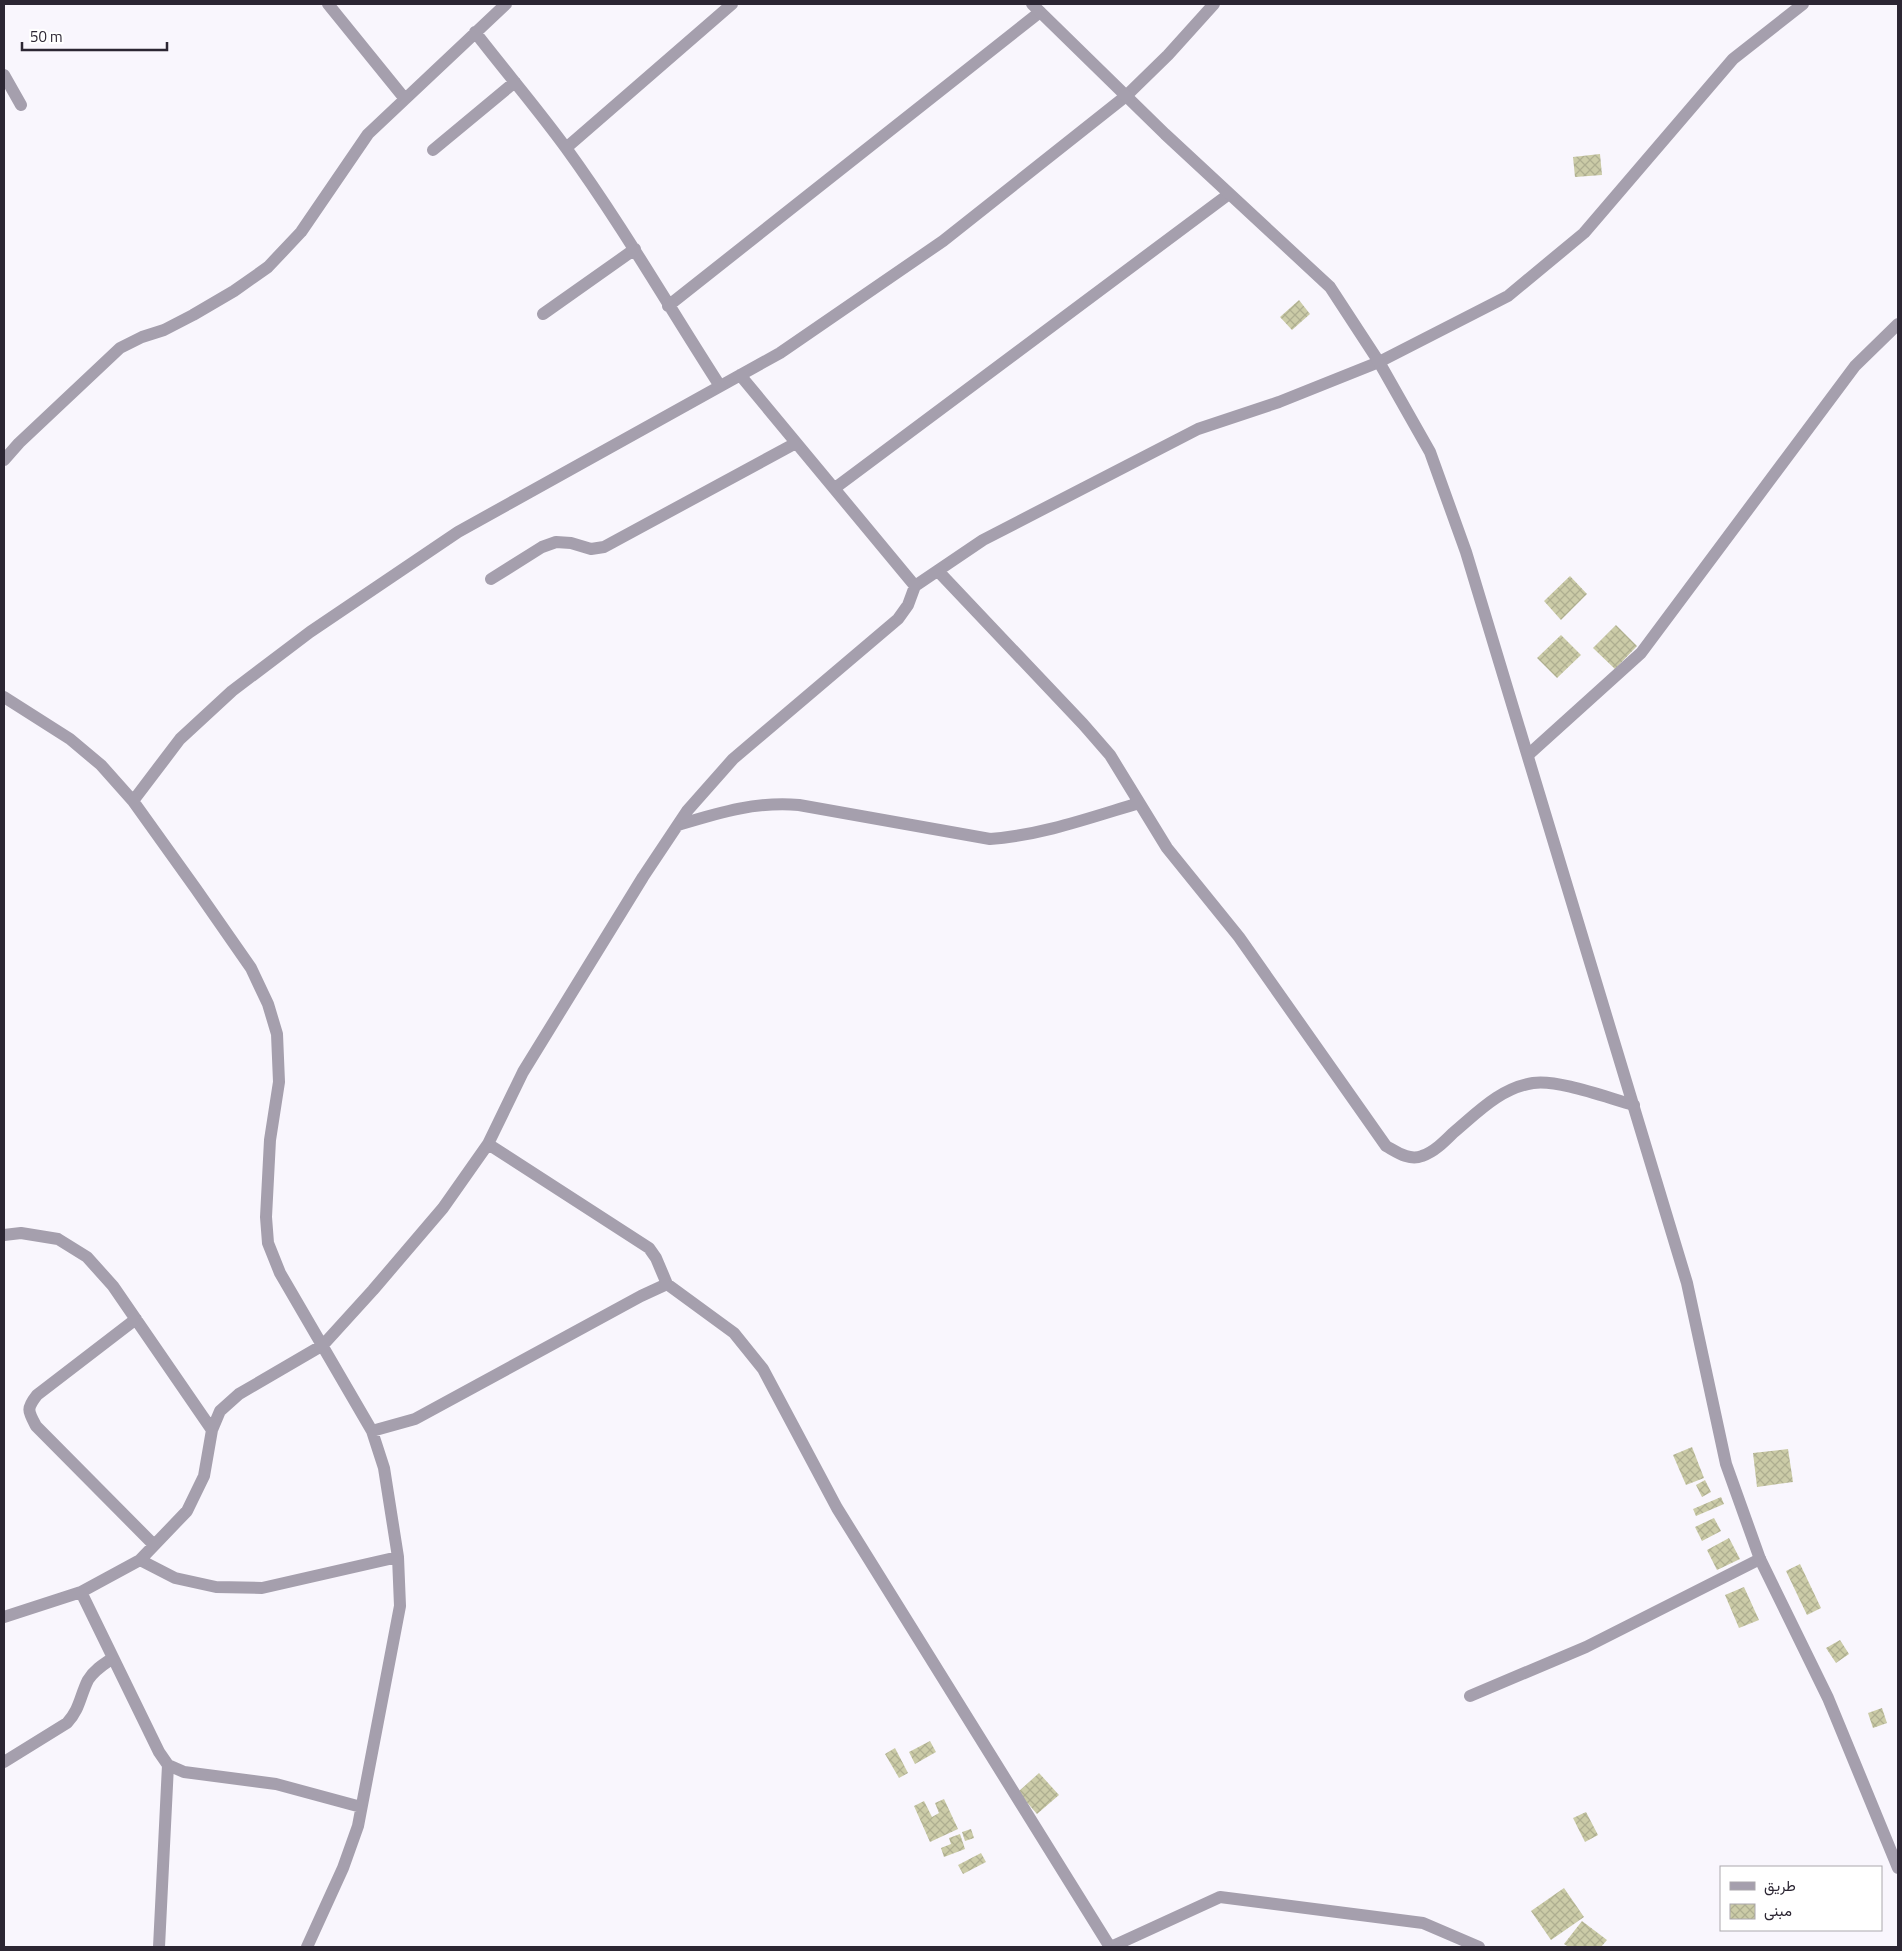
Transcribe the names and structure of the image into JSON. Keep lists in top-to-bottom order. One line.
{"legend":["طريق","مبنى"],"scale_bar":"50 m"}
